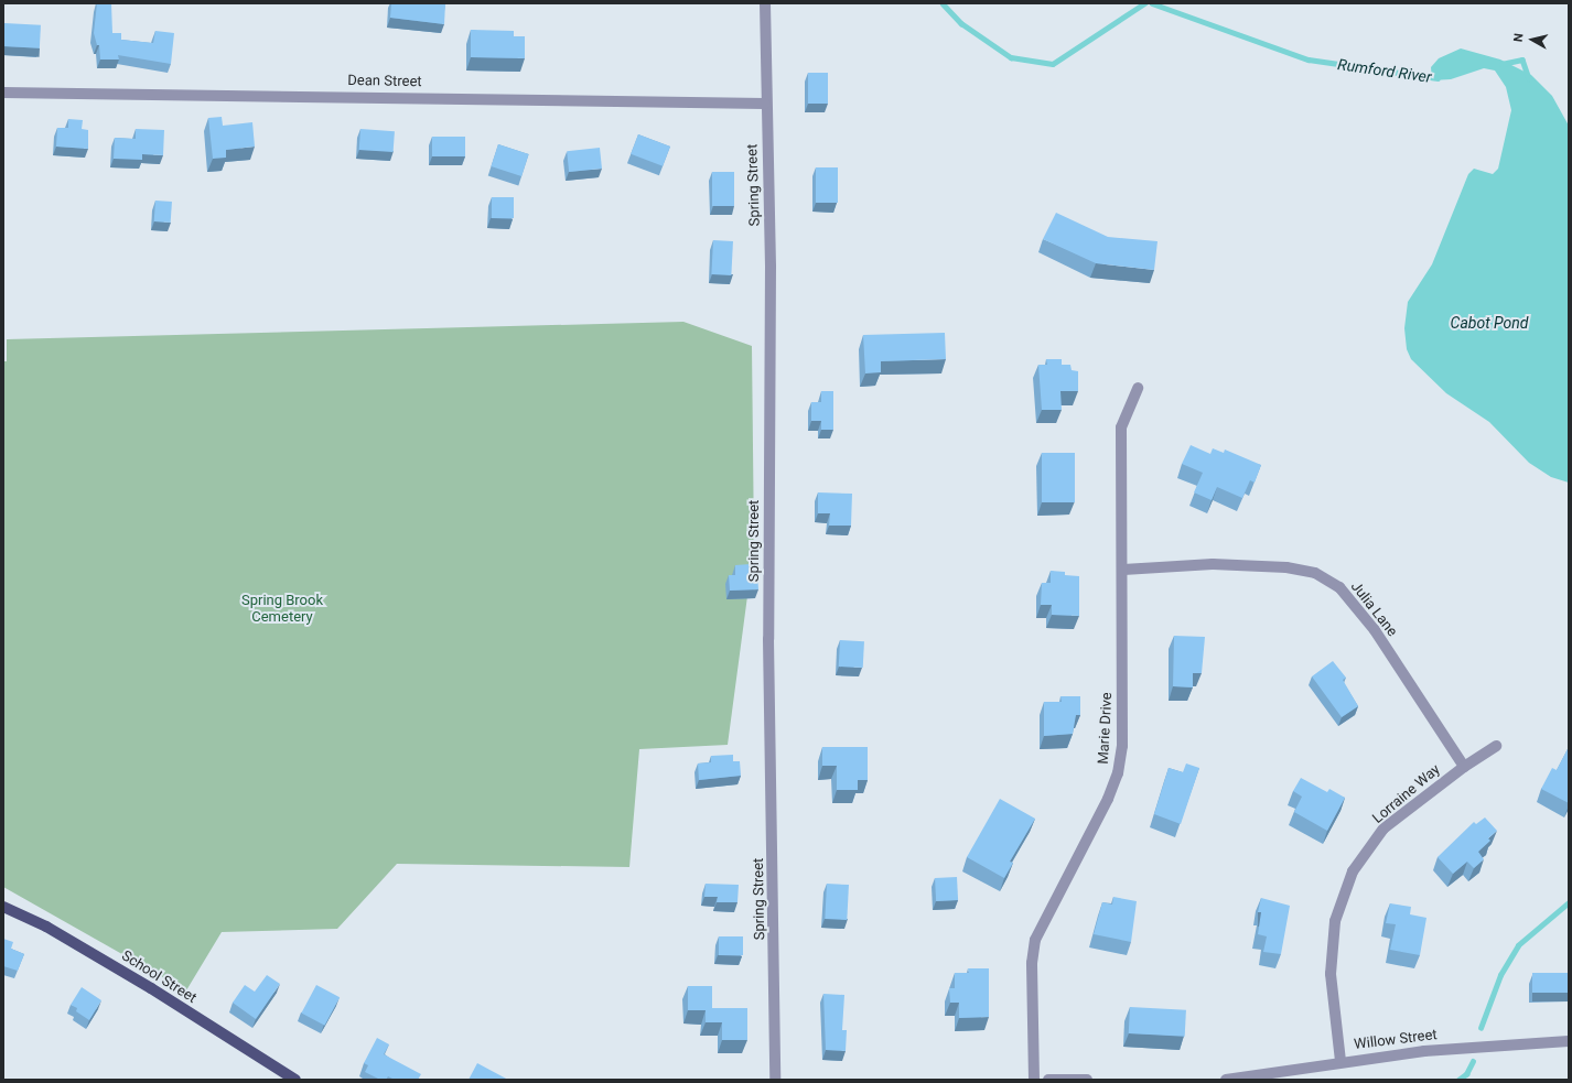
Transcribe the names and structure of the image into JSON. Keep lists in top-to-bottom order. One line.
{"streets":{"main road":["School Street"],"street":["Dean Street","Spring Street","Julia Lane","Marie Drive","Lorraine Way","Willow Street"]},"crossings":[["Dean Street","Spring Street"],["Julia Lane","Marie Drive"],["Julia Lane","Lorraine Way"],["Lorraine Way","Willow Street"]],"water":["Rumford River","Cabot Pond"],"parks":["Spring Brook Cemetery"],"north":"left"}
